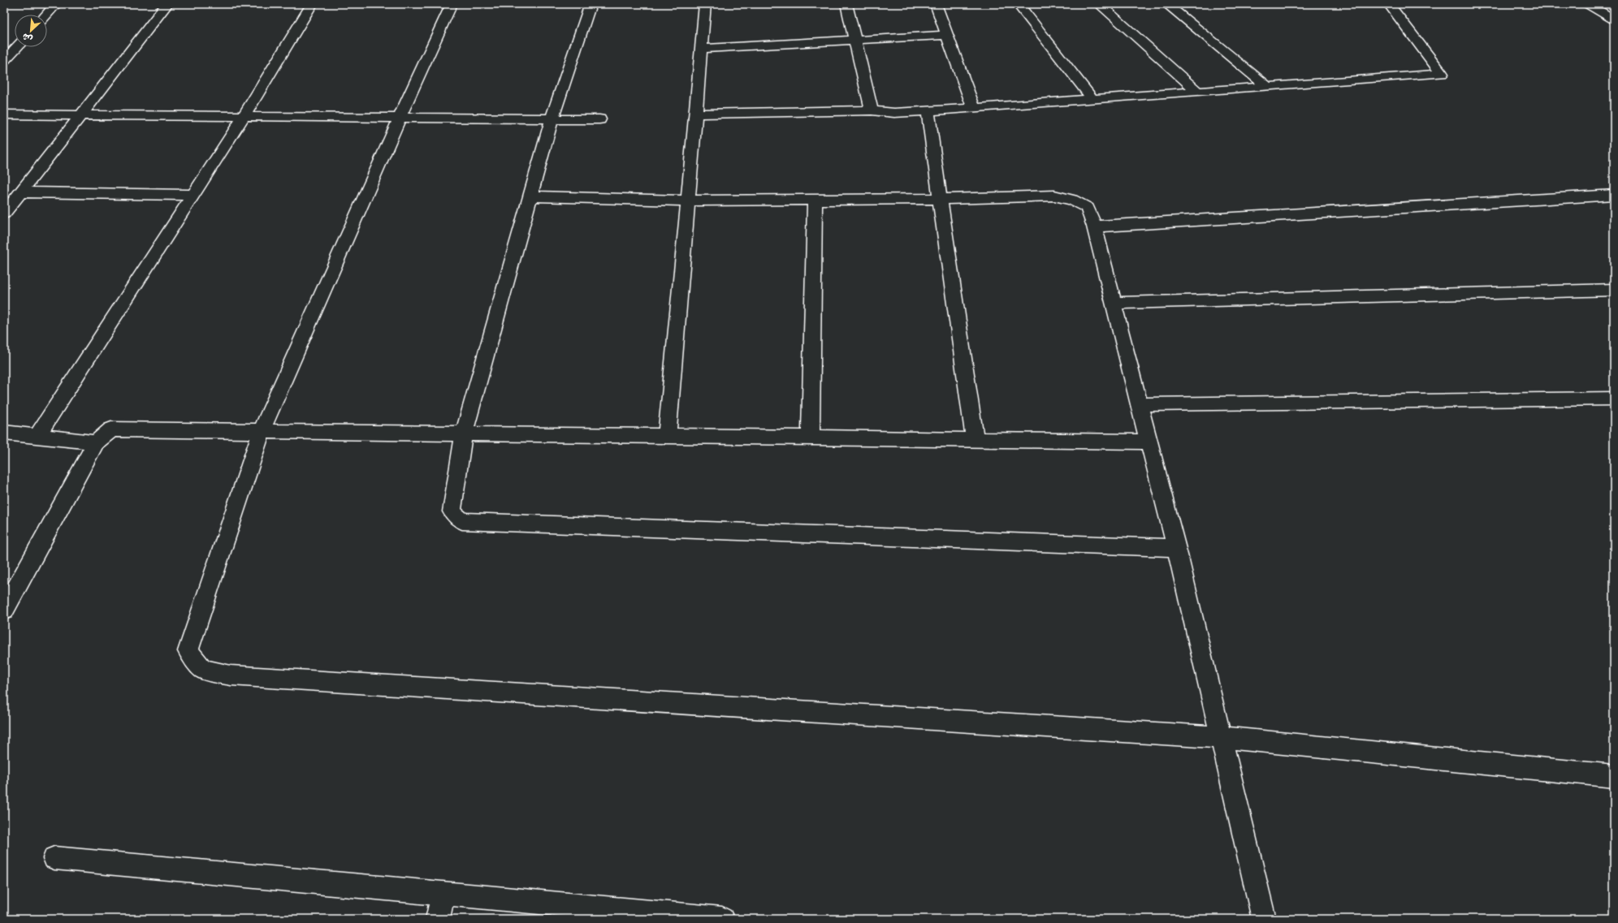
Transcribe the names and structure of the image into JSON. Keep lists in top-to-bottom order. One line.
{"north":"bottom left"}
